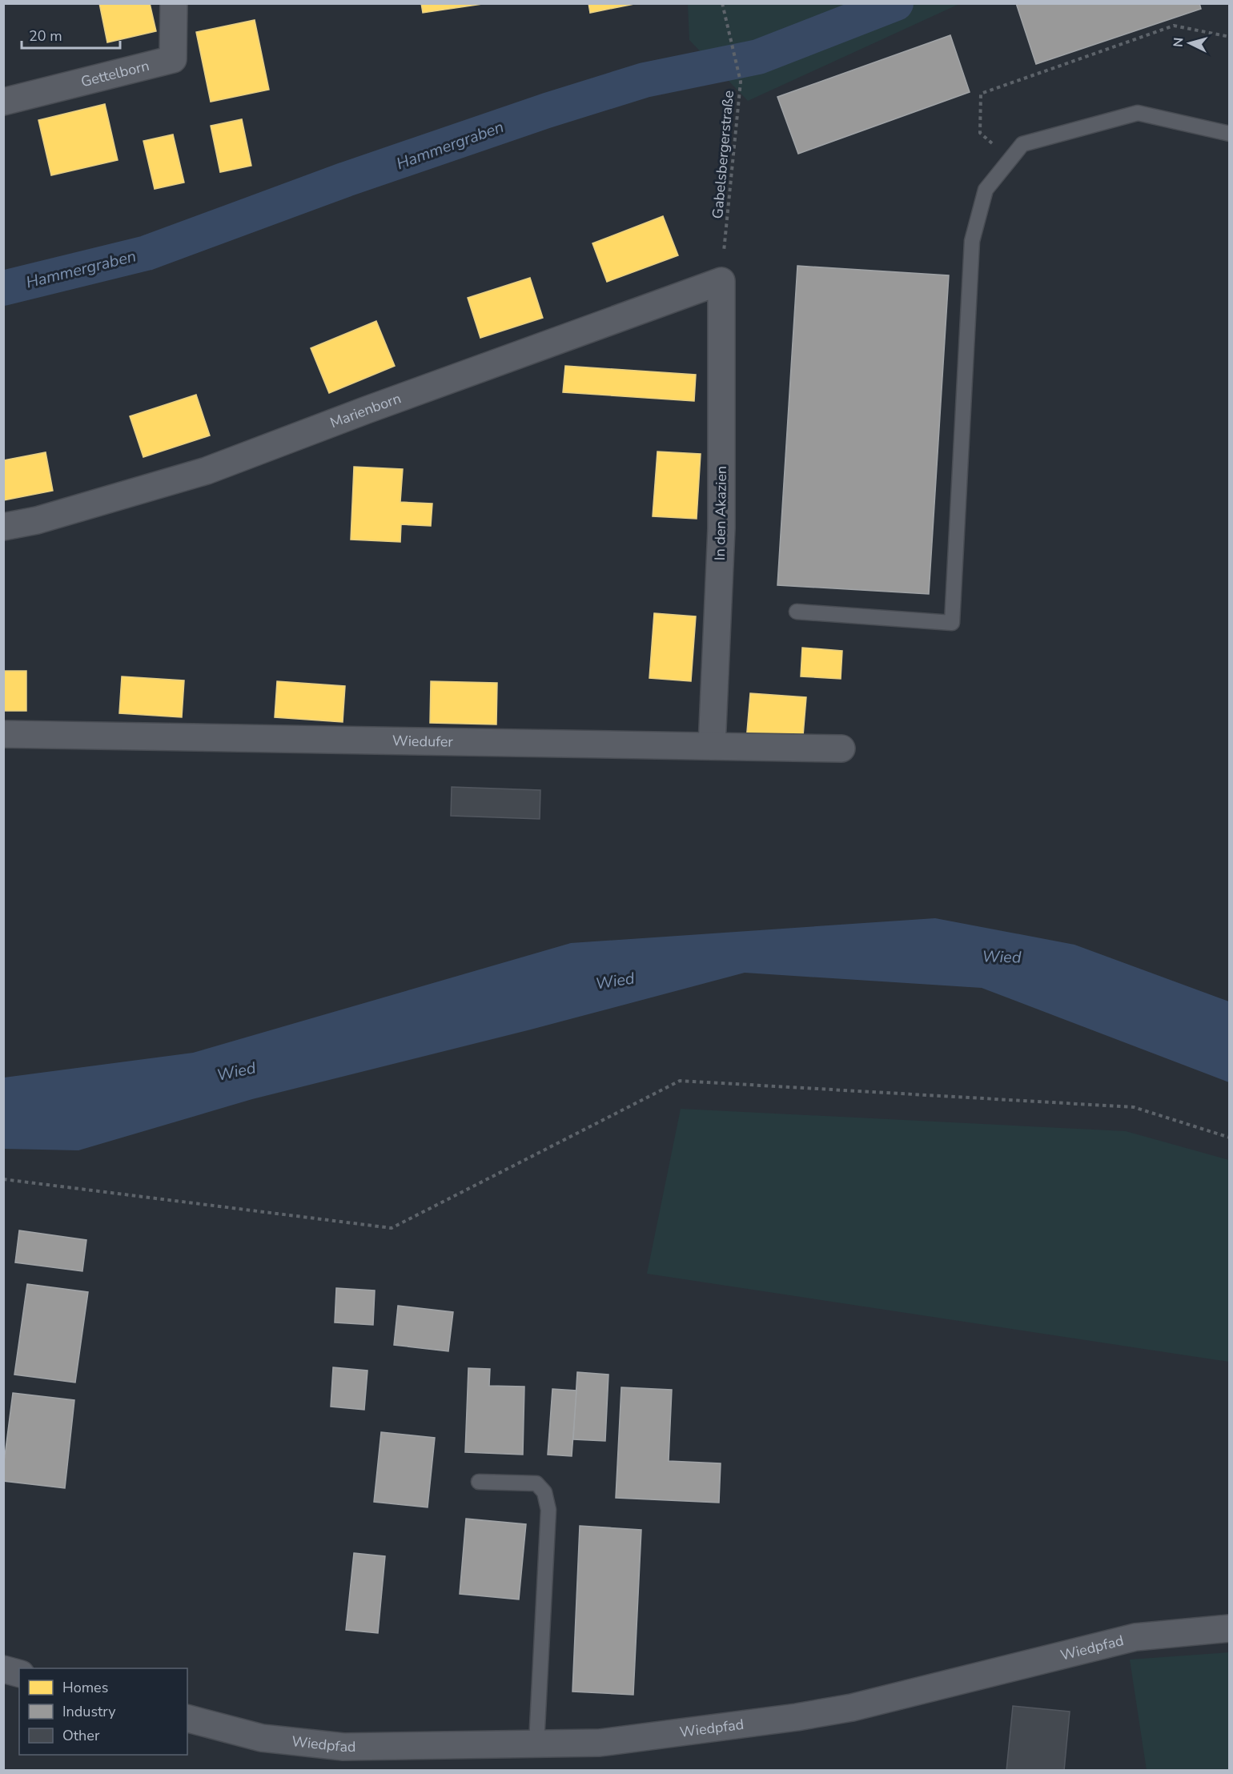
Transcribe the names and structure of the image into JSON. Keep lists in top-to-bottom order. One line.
{"streets":{"street":["Gettelborn","Marienborn","In den Akazien","Wiedufer","Wiedpfad"],"path":["Gabelsbergerstraße"]},"crossings":[["Gabelsbergerstraße","Marienborn"],["Gabelsbergerstraße","In den Akazien"],["Marienborn","In den Akazien"],["In den Akazien","Wiedufer"]],"water":["Hammergraben","Wied"],"legend":["Homes","Industry","Other"],"scale_bar":"20 m","north":"left"}
